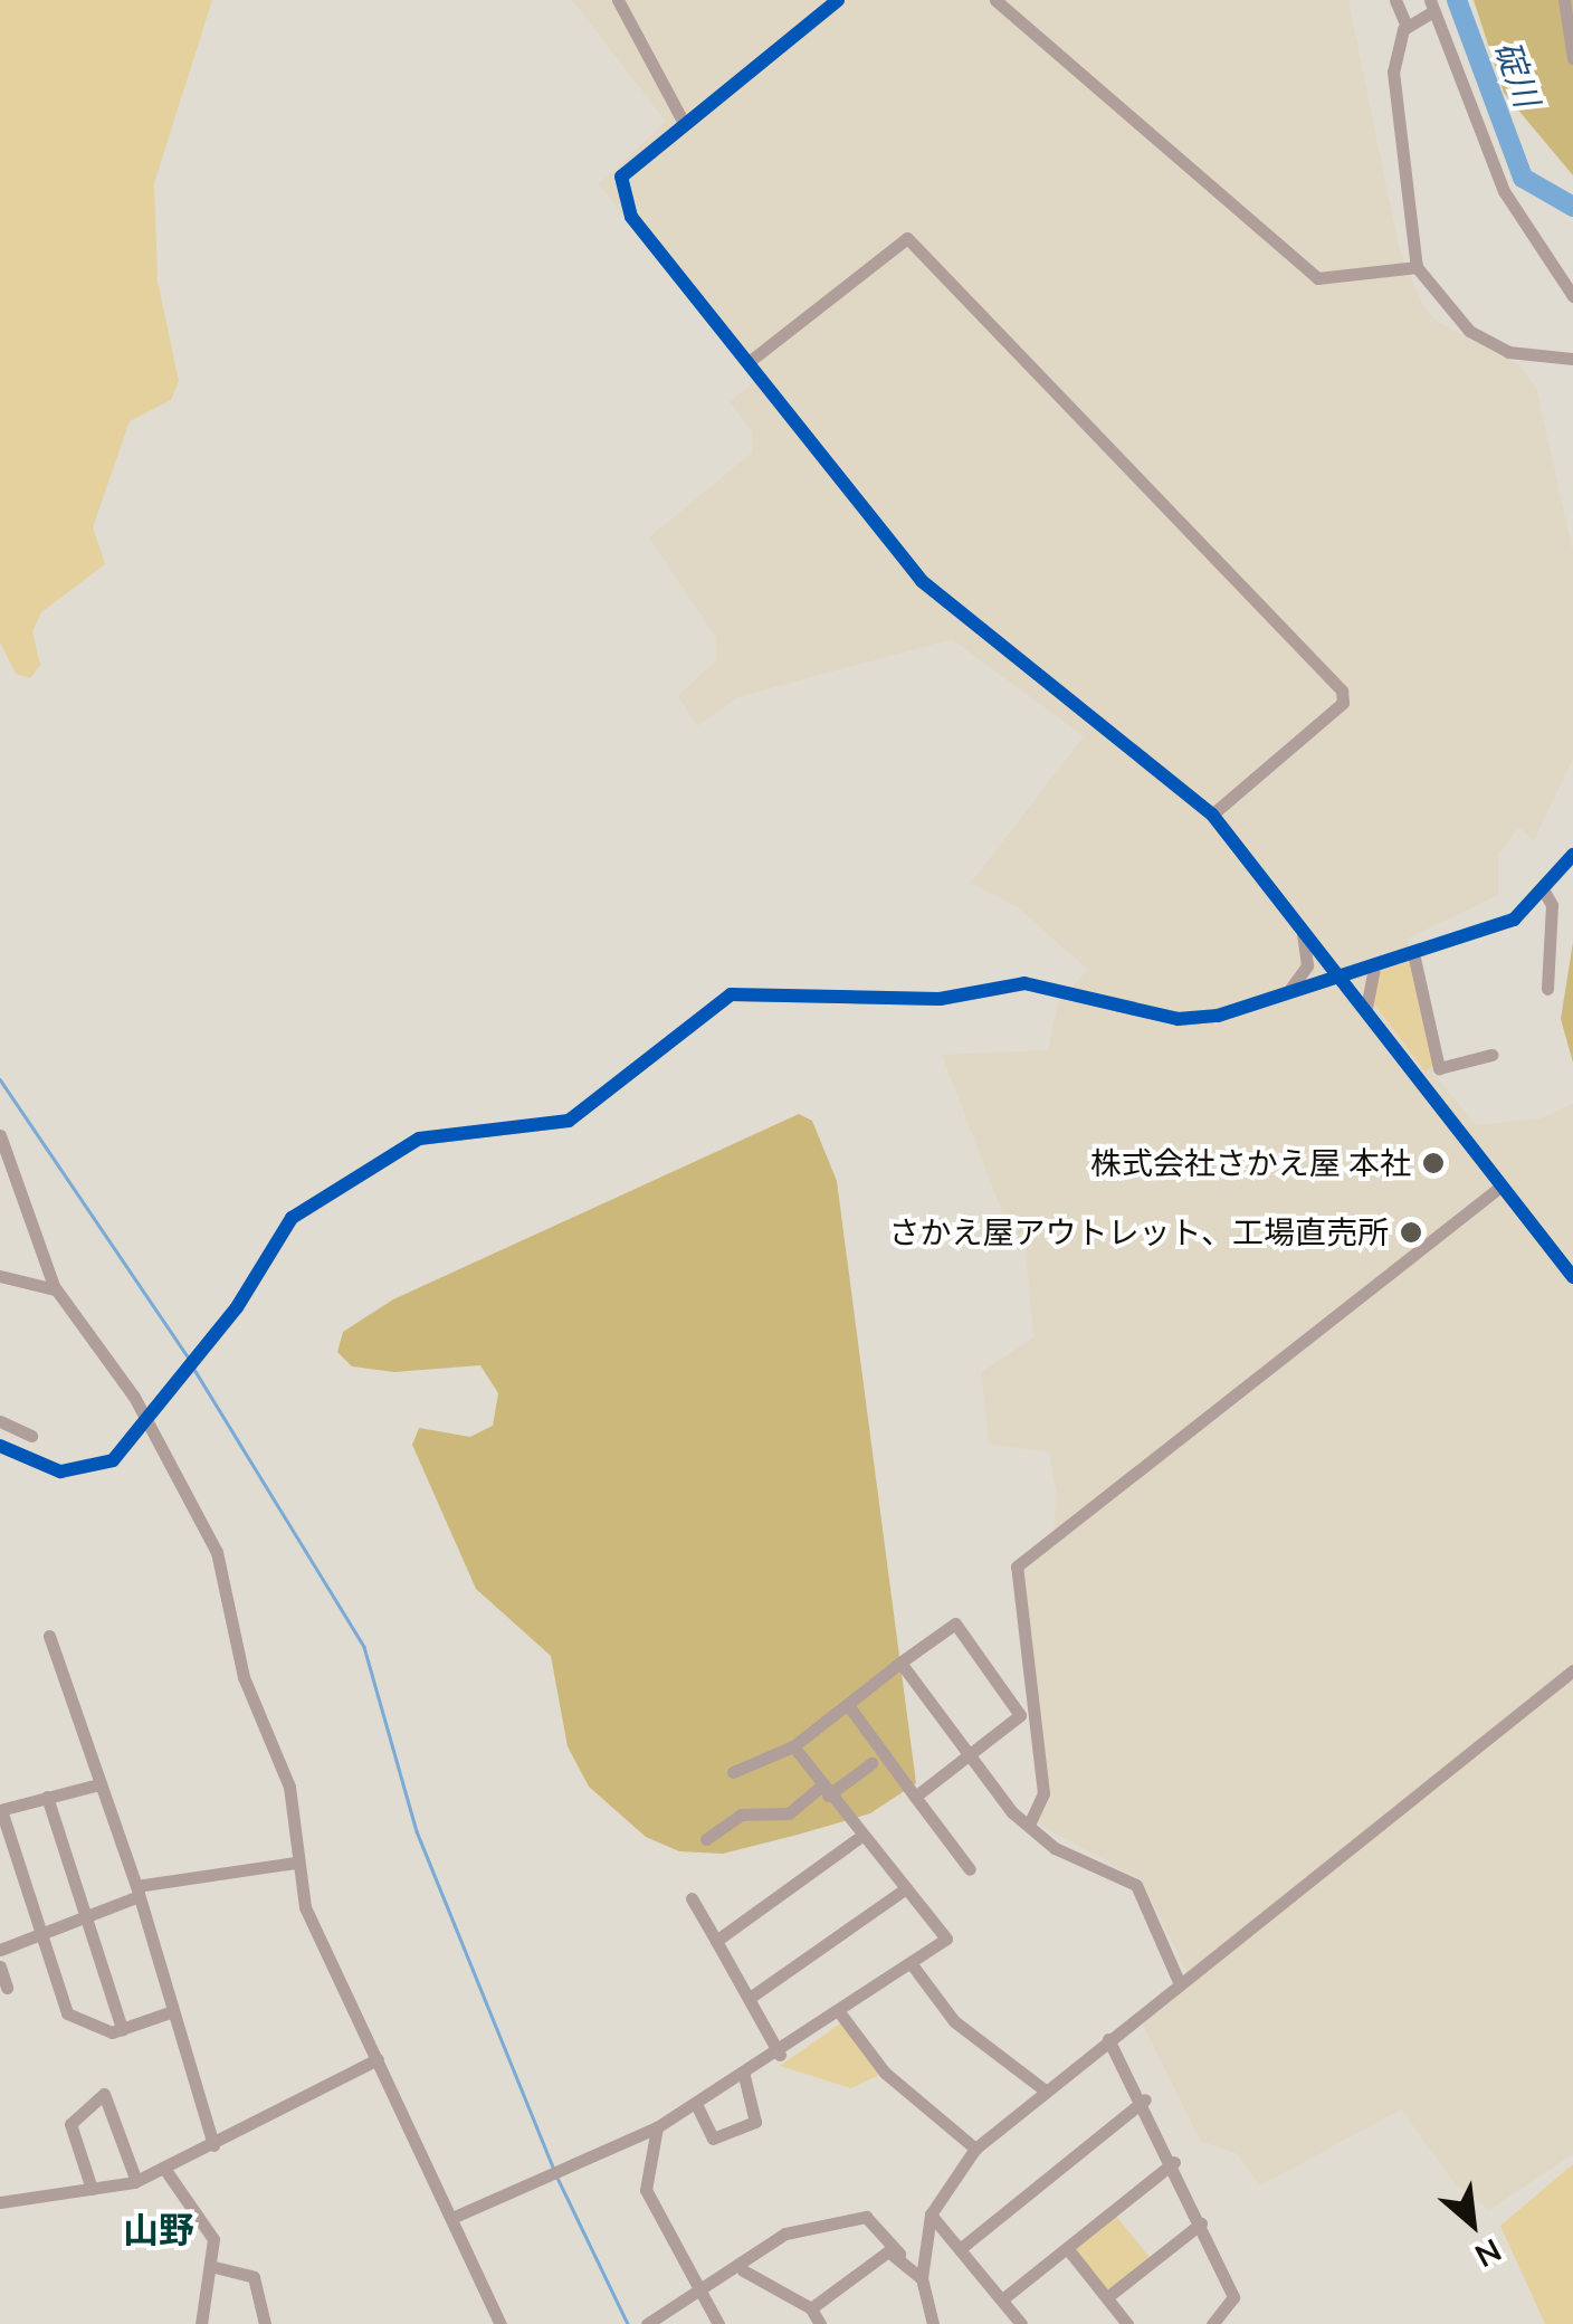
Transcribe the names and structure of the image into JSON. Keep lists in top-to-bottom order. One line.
{"districts":["山野"],"water":["碇川"],"places":["株式会社さかえ屋 本社","さかえ屋アウトレット、工場直売所"],"north":"bottom right"}
